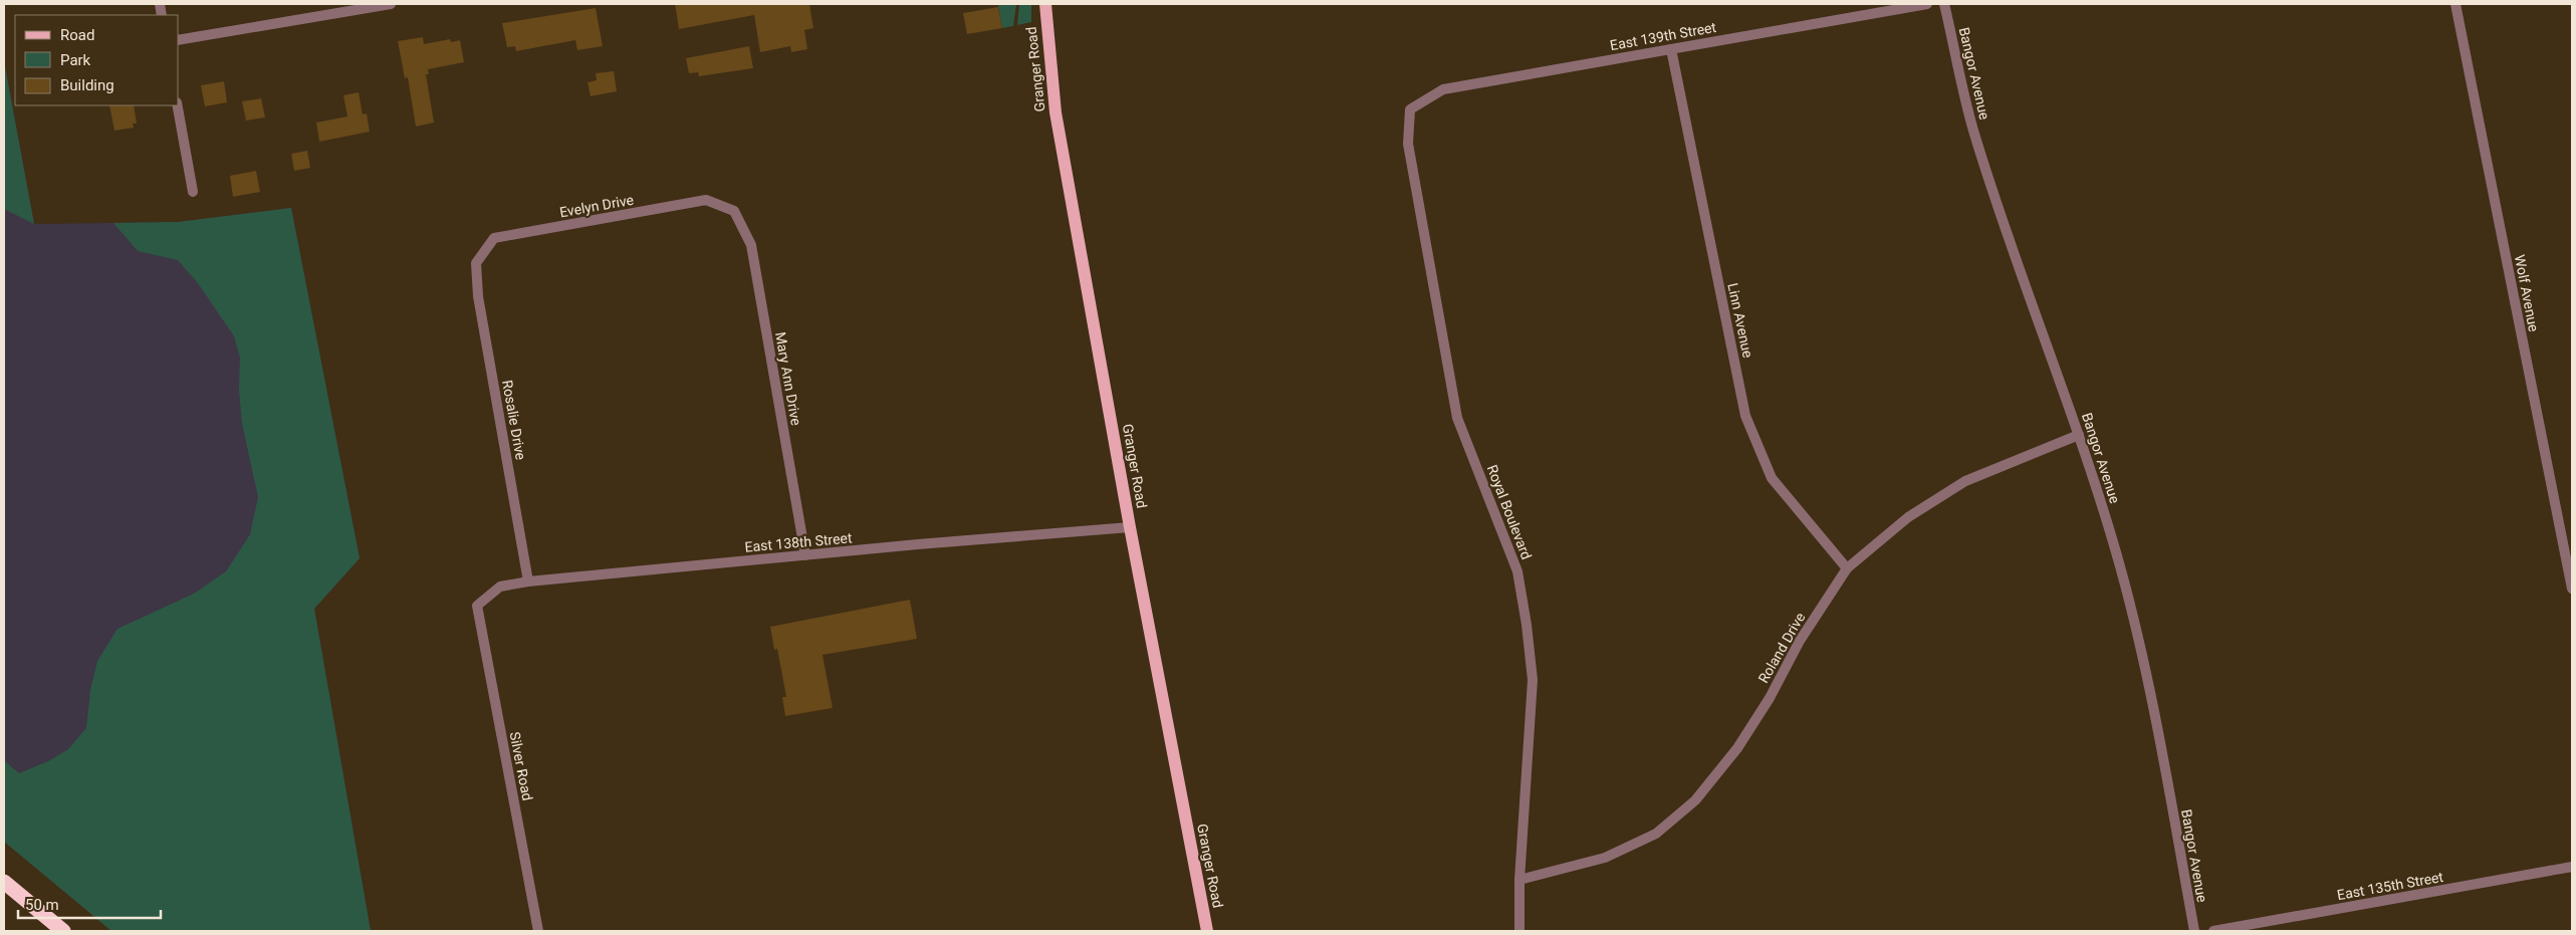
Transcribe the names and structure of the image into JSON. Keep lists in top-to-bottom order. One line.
{"streets":{"main road":["Granger Road"],"street":["East 139th Street","Bangor Avenue","Evelyn Drive","Wolf Avenue","Linn Avenue","Mary Ann Drive","Rosalie Drive","Royal Boulevard","East 138th Street","Roland Drive","Silver Road","East 135th Street"]},"crossings":[["East 139th Street","Linn Avenue"],["East 139th Street","Royal Boulevard"],["Granger Road","East 138th Street"],["Bangor Avenue","Roland Drive"],["Evelyn Drive","Mary Ann Drive"],["Evelyn Drive","Rosalie Drive"],["Linn Avenue","Roland Drive"],["Mary Ann Drive","East 138th Street"],["Rosalie Drive","East 138th Street"],["Royal Boulevard","Roland Drive"],["East 138th Street","Silver Road"]],"legend":["Road","Park","Building"],"scale_bar":"50 m"}
